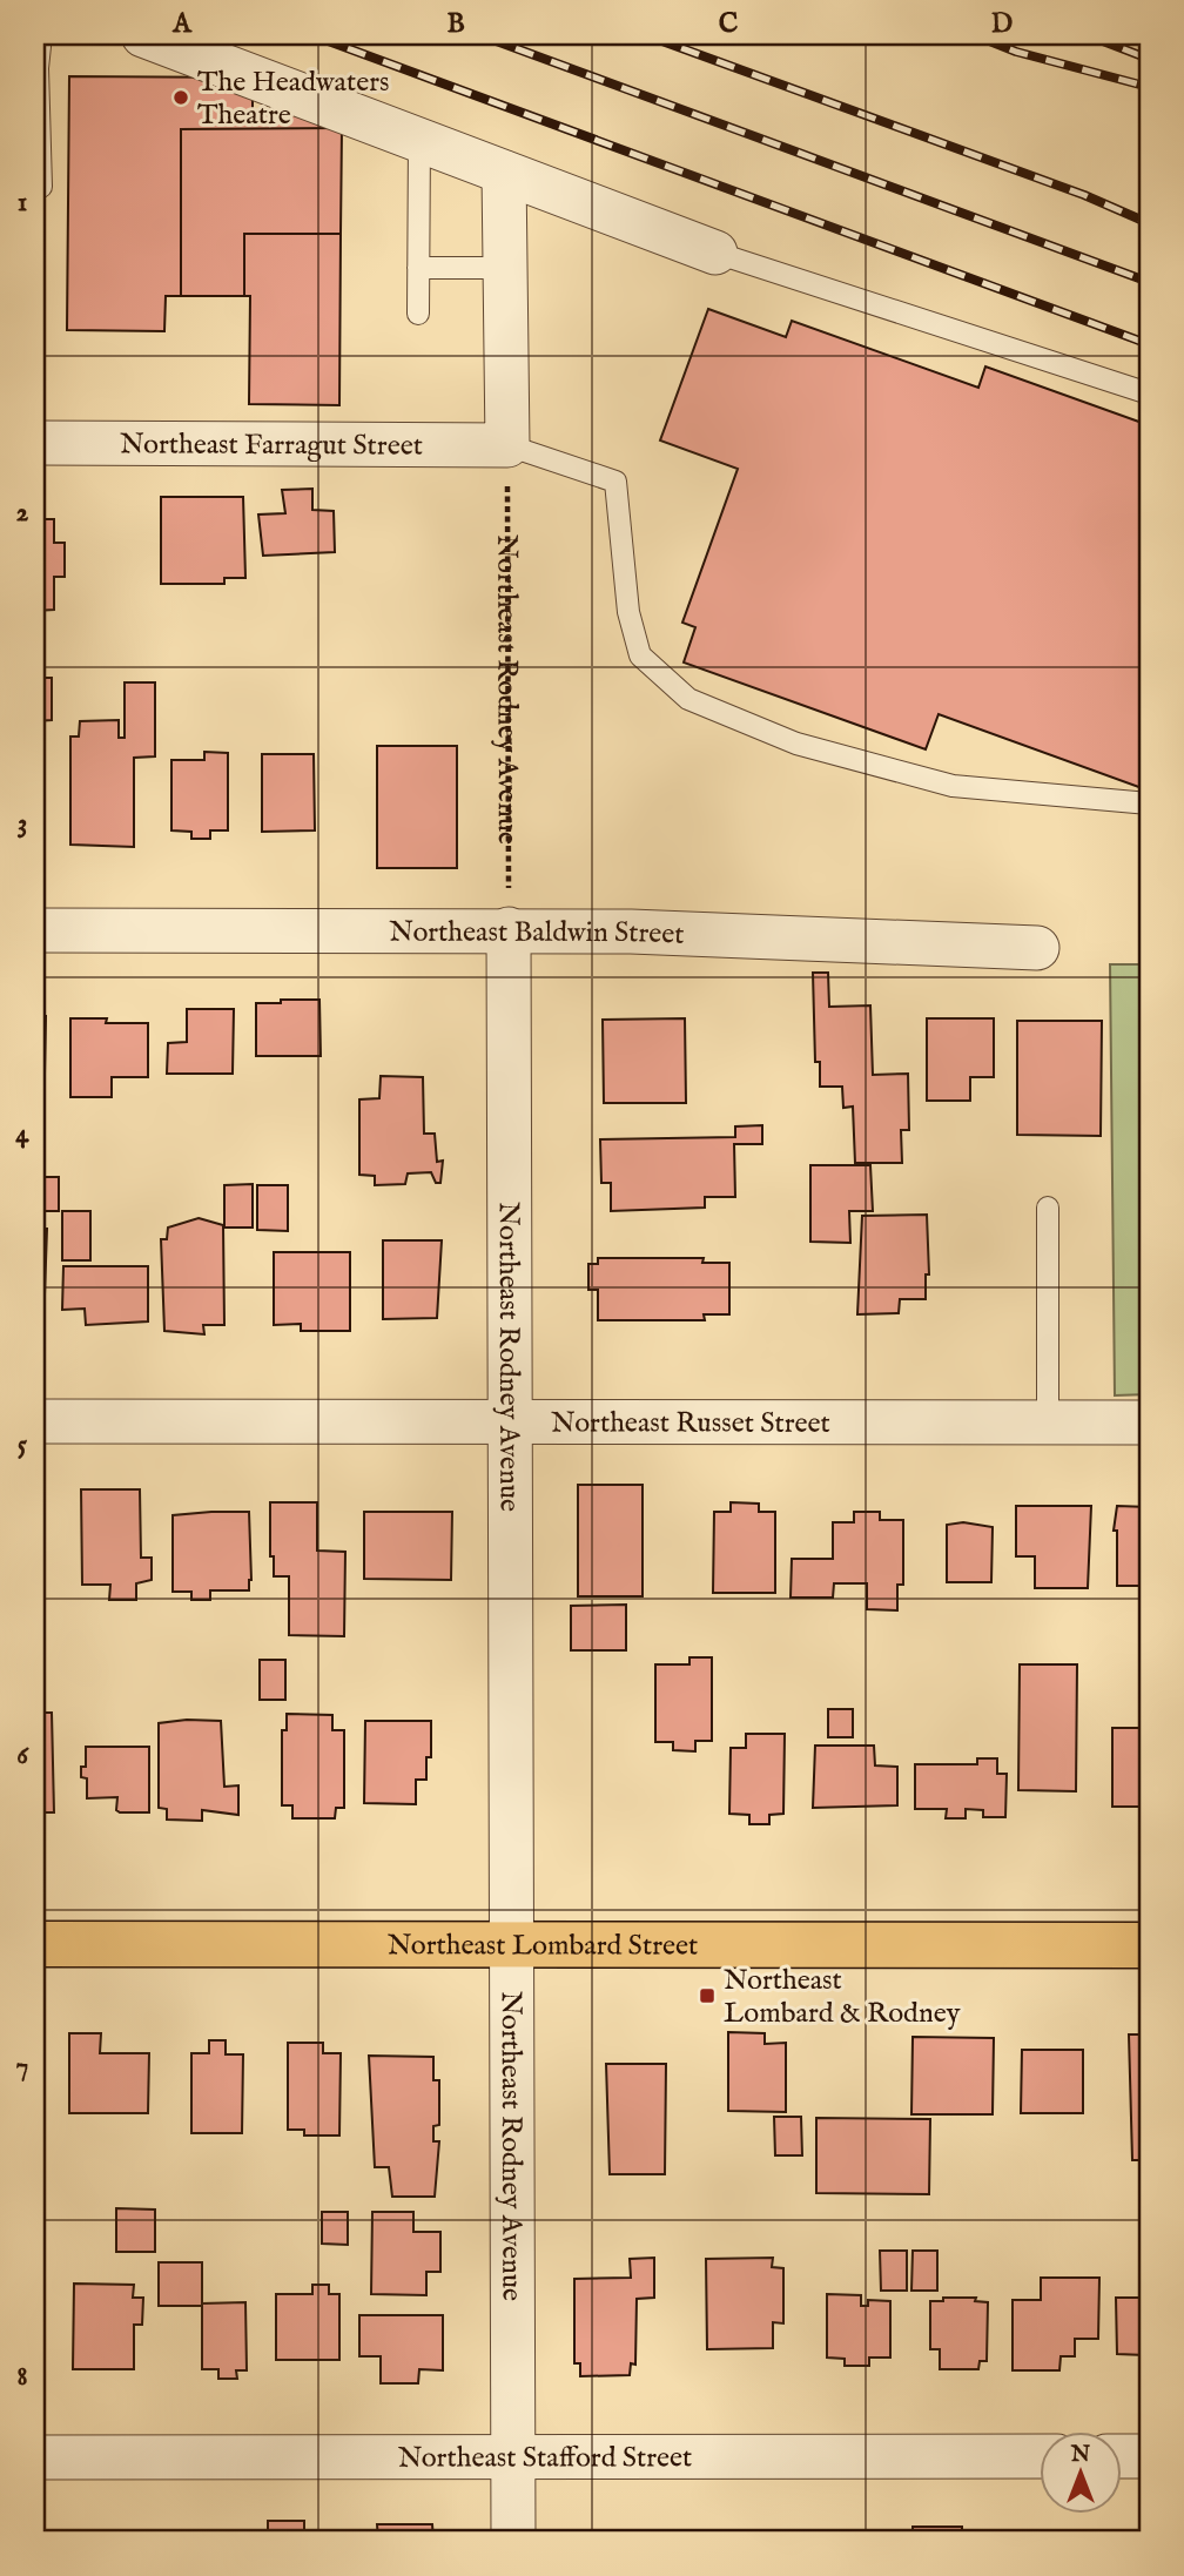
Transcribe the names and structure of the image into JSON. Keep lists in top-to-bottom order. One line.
{"streets":{"main road":["Northeast Lombard Street"],"street":["Northeast Farragut Street","Northeast Rodney Avenue","Northeast Baldwin Street","Northeast Russet Street","Northeast Stafford Street"]},"crossings":[["Northeast Farragut Street","Northeast Rodney Avenue"],["Northeast Rodney Avenue","Northeast Baldwin Street"],["Northeast Rodney Avenue","Northeast Russet Street"],["Northeast Rodney Avenue","Northeast Lombard Street"],["Northeast Rodney Avenue","Northeast Stafford Street"]],"places":{"other":["The Headwaters Theatre"],"transit":["Northeast Lombard & Rodney"]},"north":"top","grid":{"columns":["A","B","C","D"],"rows":["1","2","3","4","5","6","7","8"]}}
